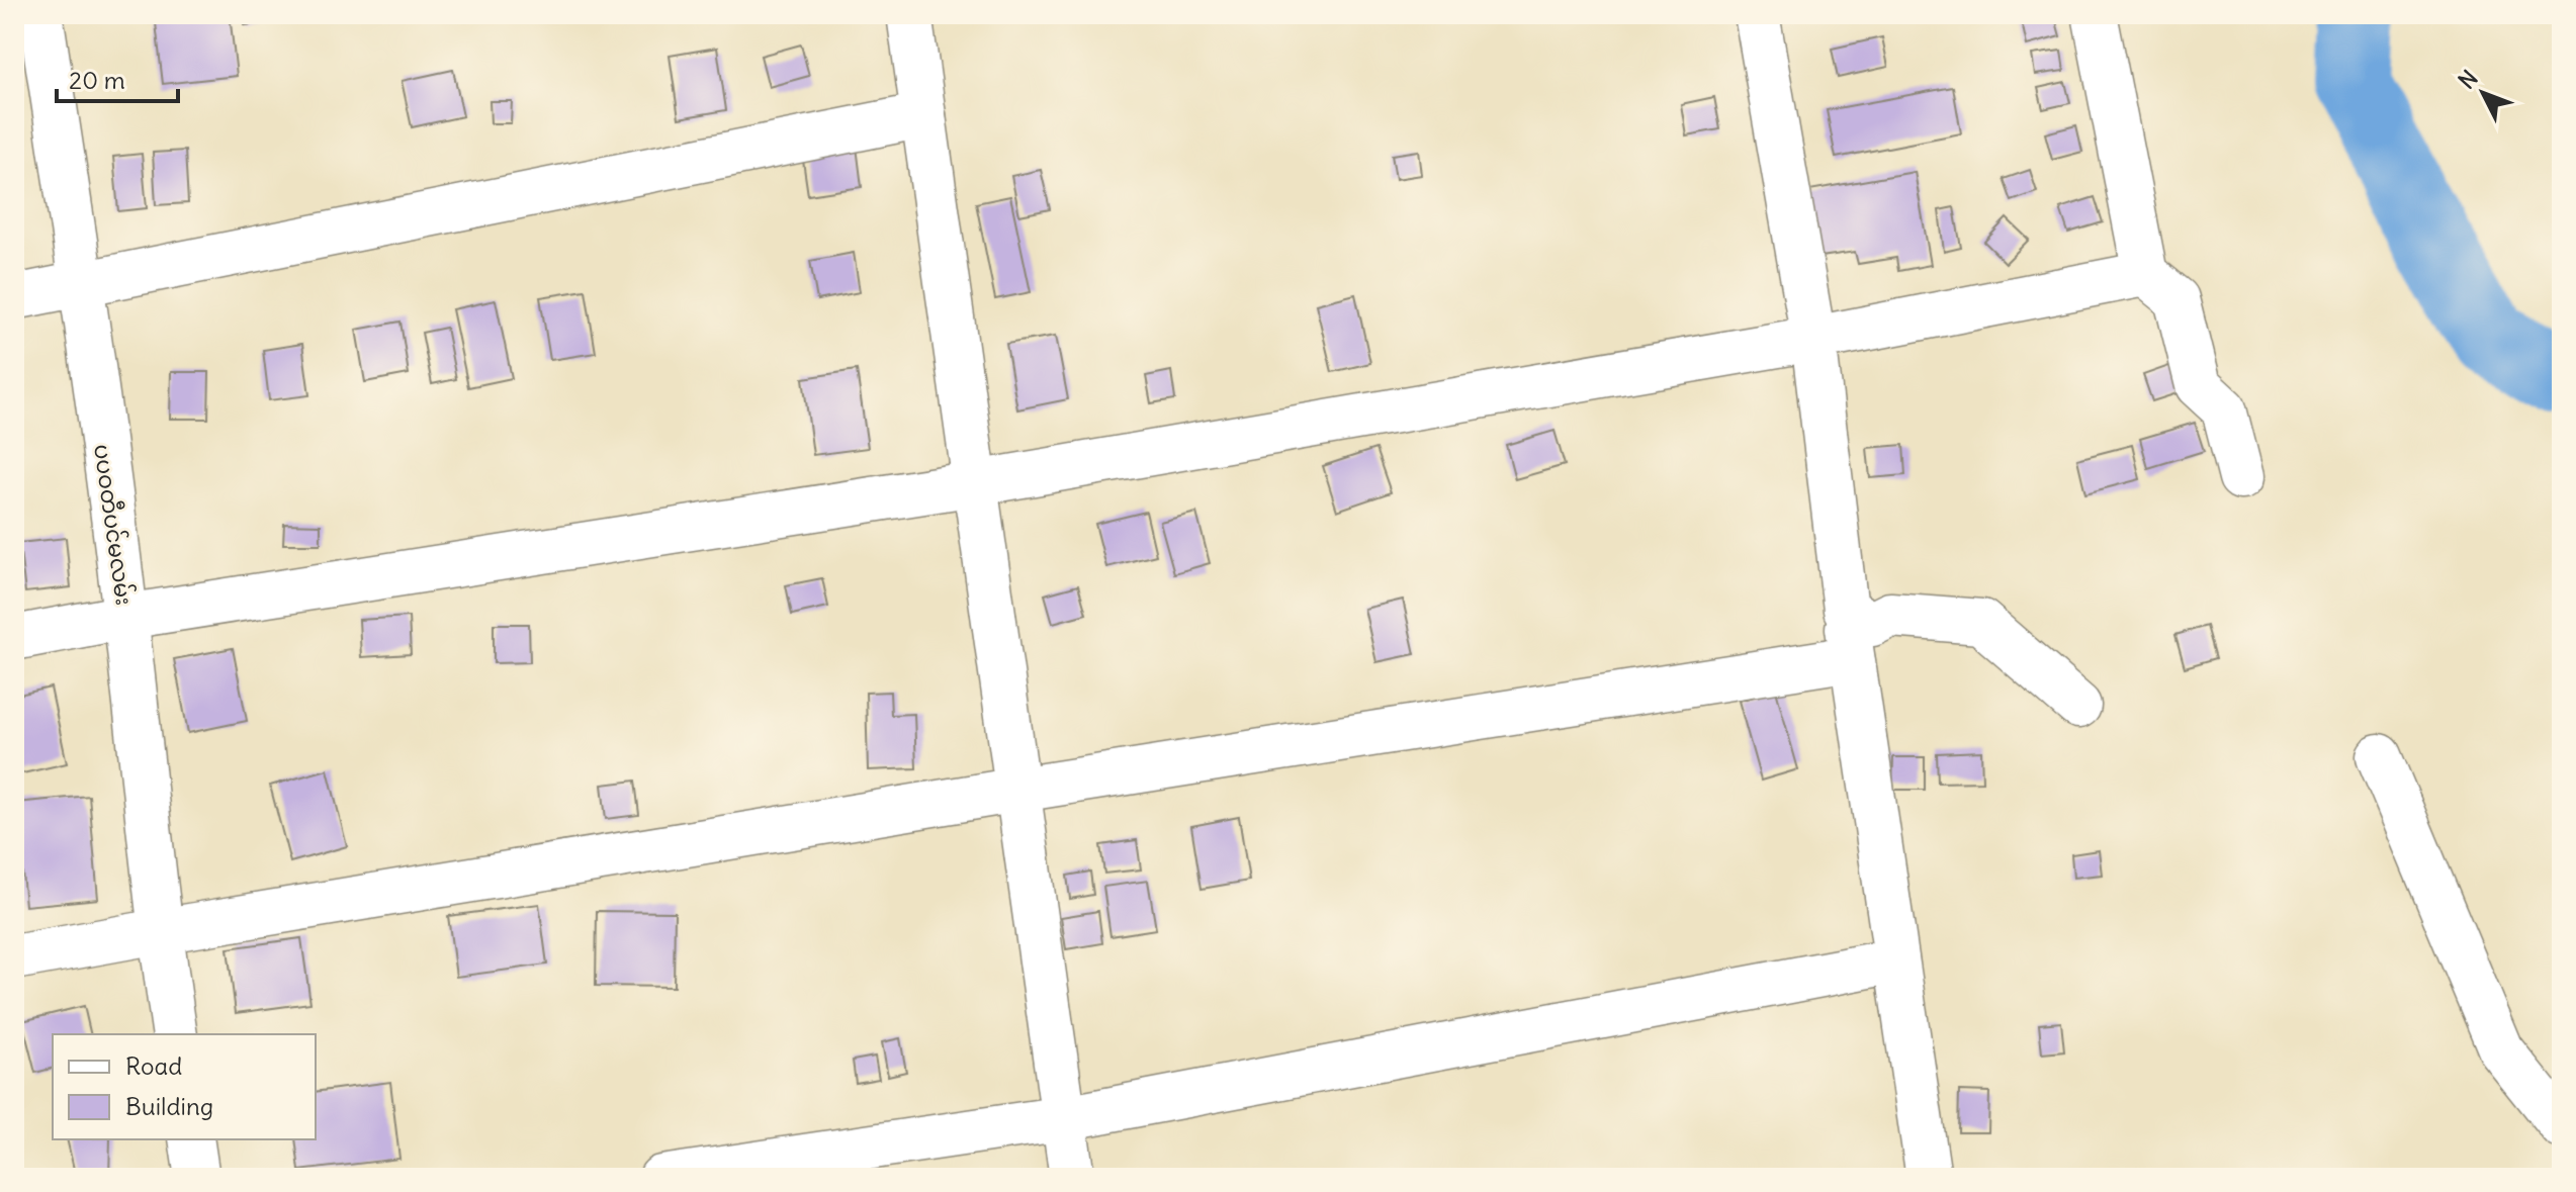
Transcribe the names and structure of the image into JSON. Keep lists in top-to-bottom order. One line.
{"streets":{"street":["ပပဝတီပင်မလမ်း"]},"legend":["Road","Building"],"scale_bar":"20 m","north":"top left"}
